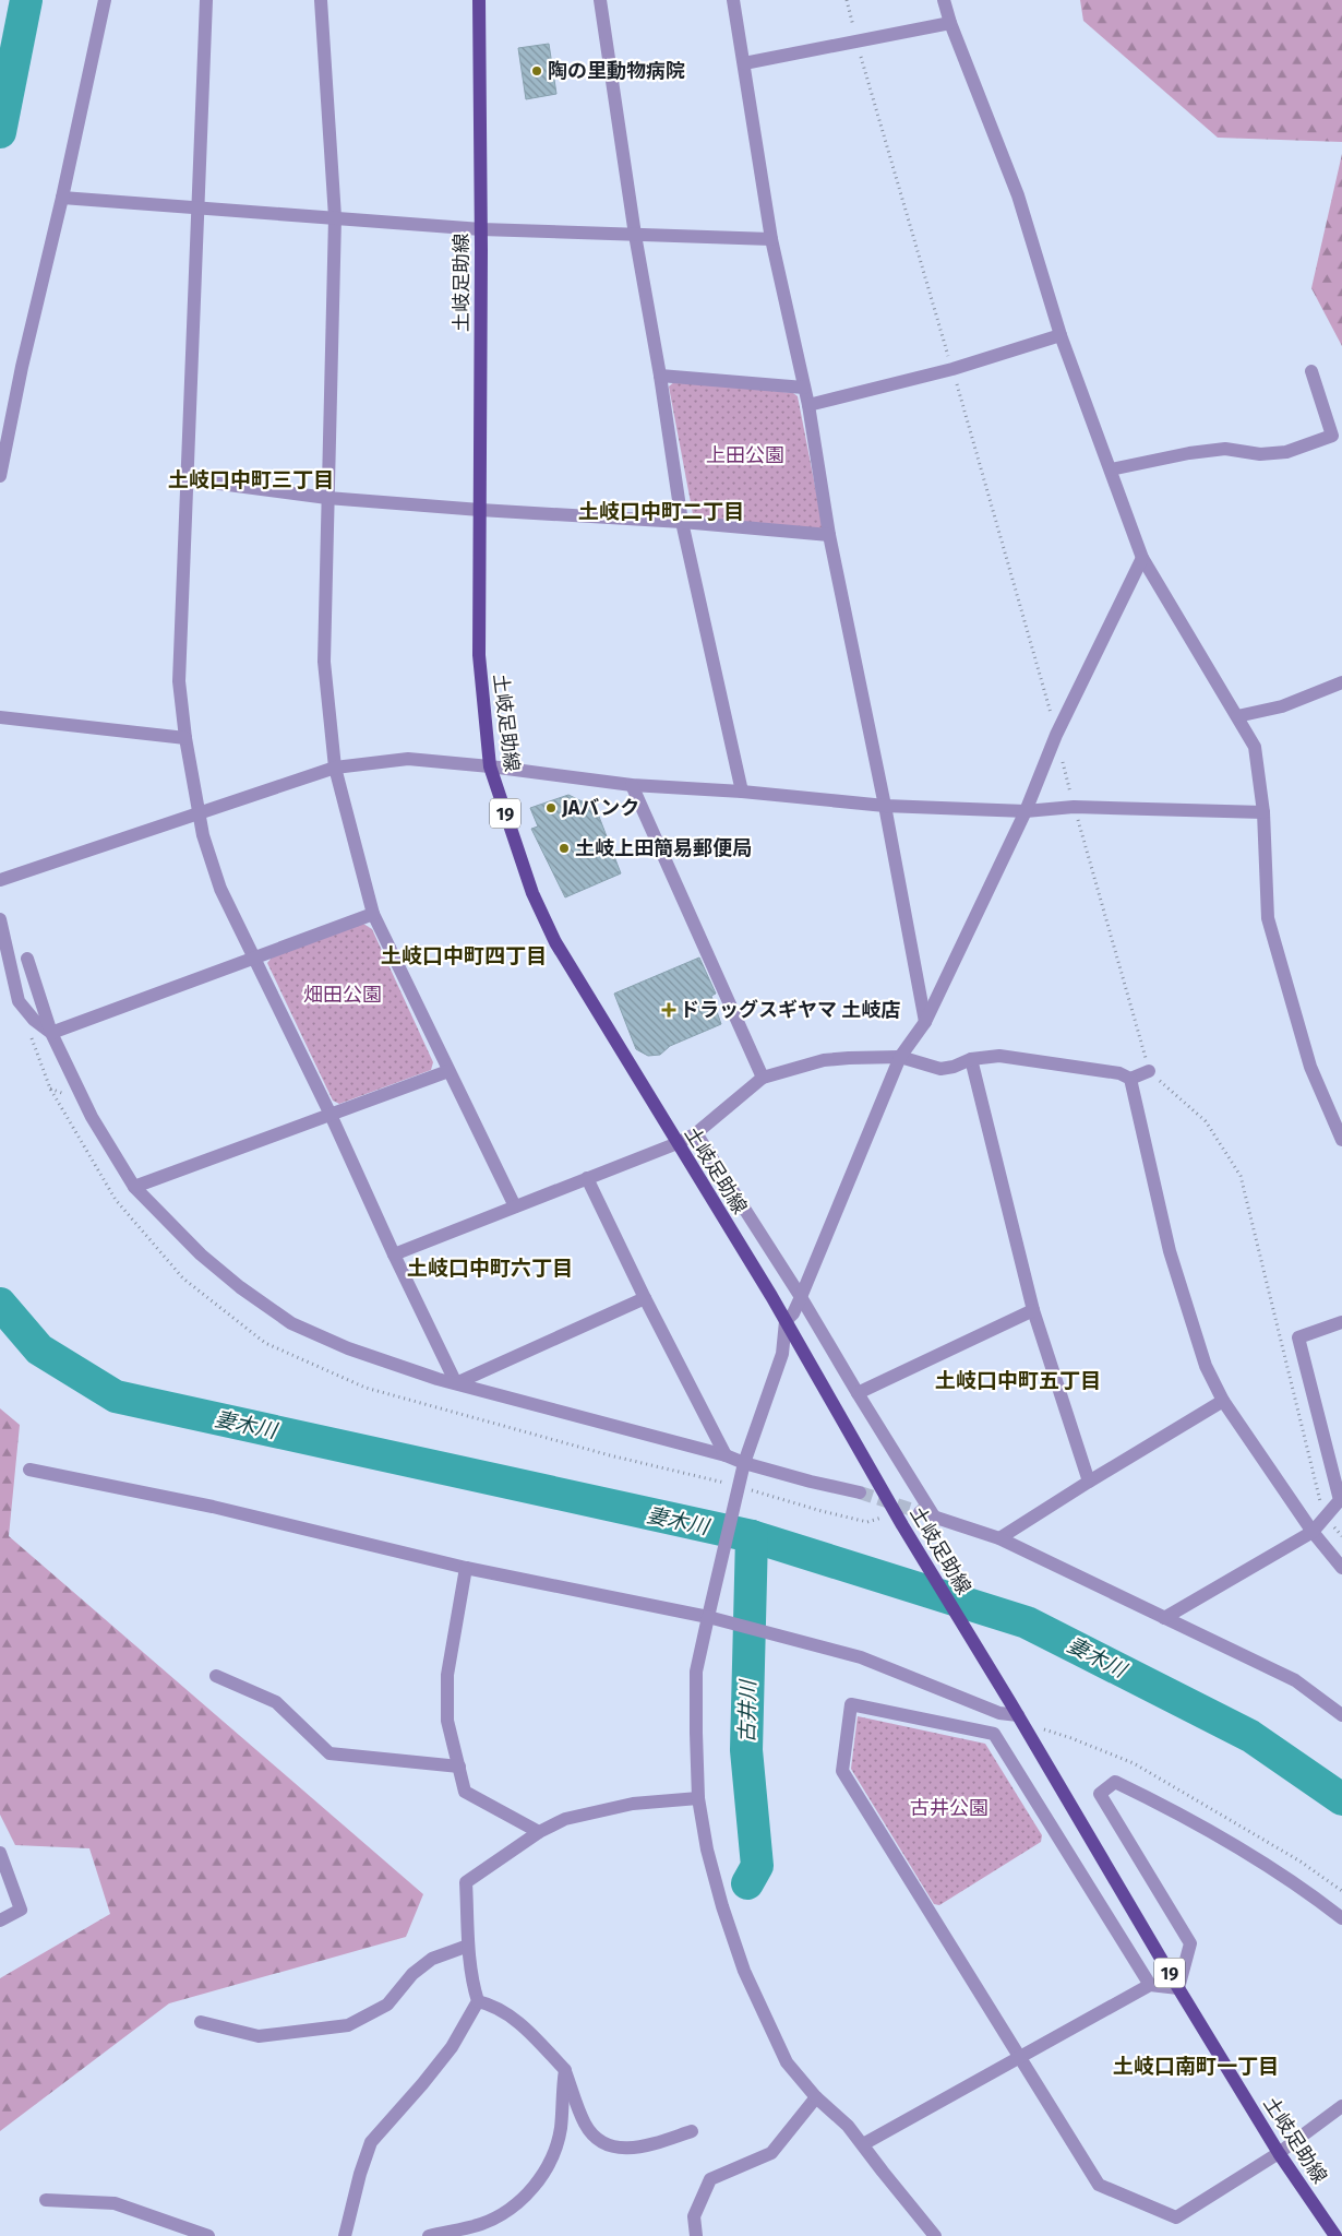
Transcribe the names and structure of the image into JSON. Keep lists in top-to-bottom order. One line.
{"streets":{"main road":["土岐足助線","19"]},"districts":["土岐口中町三丁目","土岐口中町二丁目","土岐口中町四丁目","土岐口中町六丁目","土岐口中町五丁目","土岐口南町一丁目"],"water":["妻木川","古井川"],"parks":["上田公園","畑田公園","古井公園"],"places":{"other":["陶の里動物病院","JAバンク","土岐上田簡易郵便局"],"health":["ドラッグスギヤマ 土岐店"]}}
